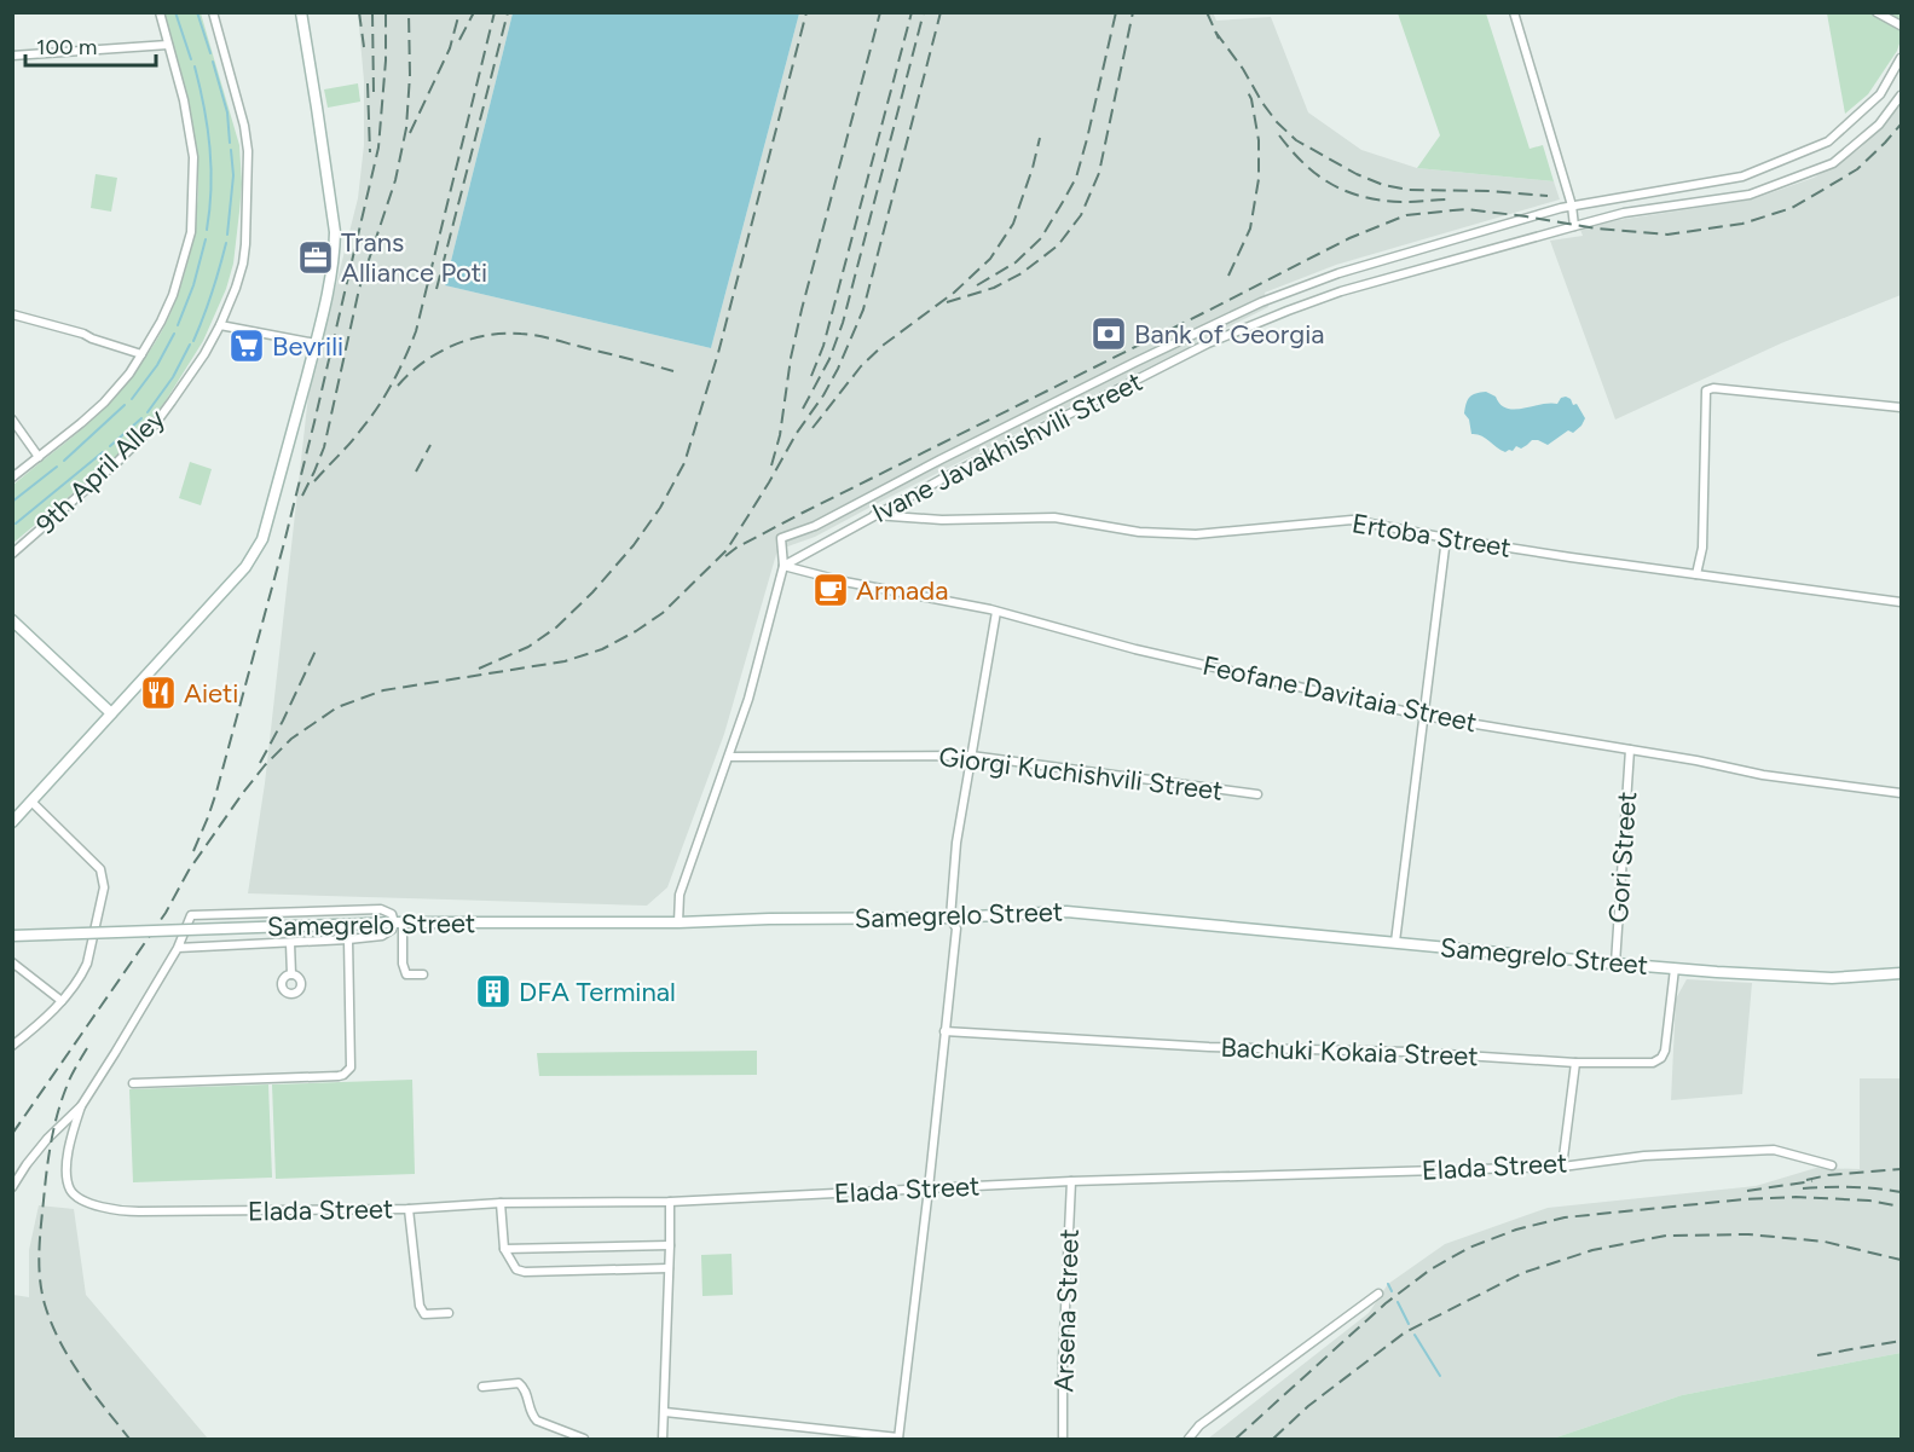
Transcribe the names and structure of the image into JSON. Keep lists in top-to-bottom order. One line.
{"streets":{"main road":["Samegrelo Street"],"street":["Ivane Javakhishvili Street","9th April Alley","Ertoba Street","Feofane Davitaia Street","Giorgi Kuchishvili Street","Gori Street","Bachuki Kokaia Street","Elada Street","Arsena Street"]},"crossings":[["Ivane Javakhishvili Street","Ertoba Street"],["Ivane Javakhishvili Street","Feofane Davitaia Street"],["Feofane Davitaia Street","Gori Street"],["Gori Street","Samegrelo Street"],["Samegrelo Street","Bachuki Kokaia Street"],["Elada Street","Arsena Street"]],"places":{"office":["Trans Alliance Poti"],"bank":["Bank of Georgia"],"supermarket":["Bevrili"],"cafe":["Armada"],"restaurant":["Aieti"],"building":["DFA Terminal"]},"scale_bar":"100 m"}
